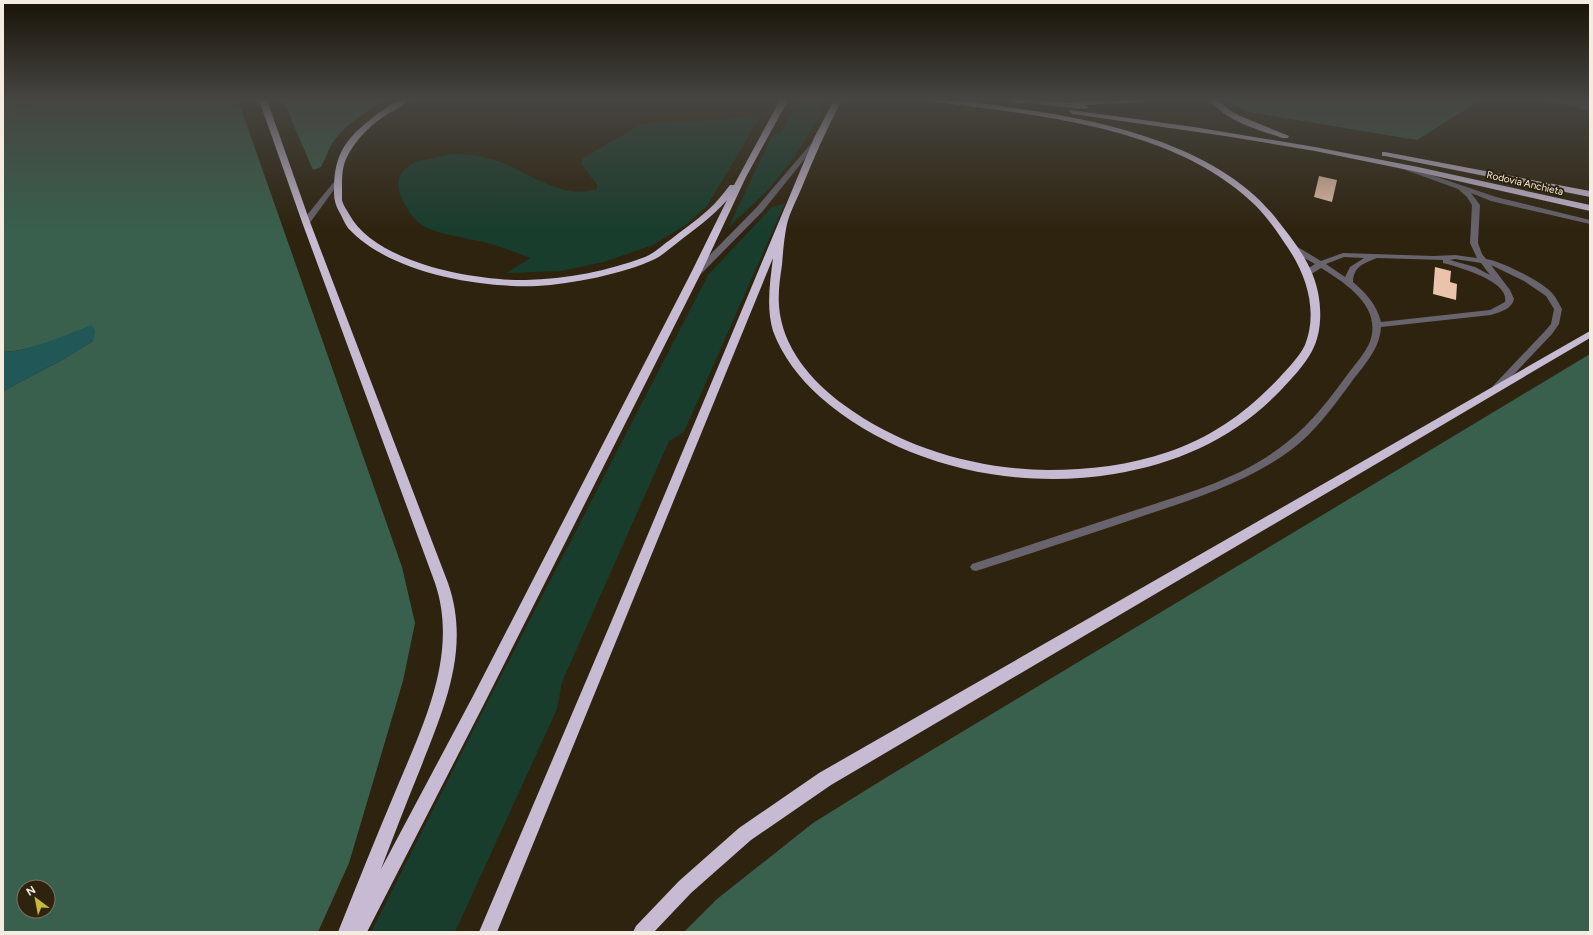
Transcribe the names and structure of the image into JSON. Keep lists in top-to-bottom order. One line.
{"streets":{"highway":["Rodovia Anchieta"]},"north":"top left"}
